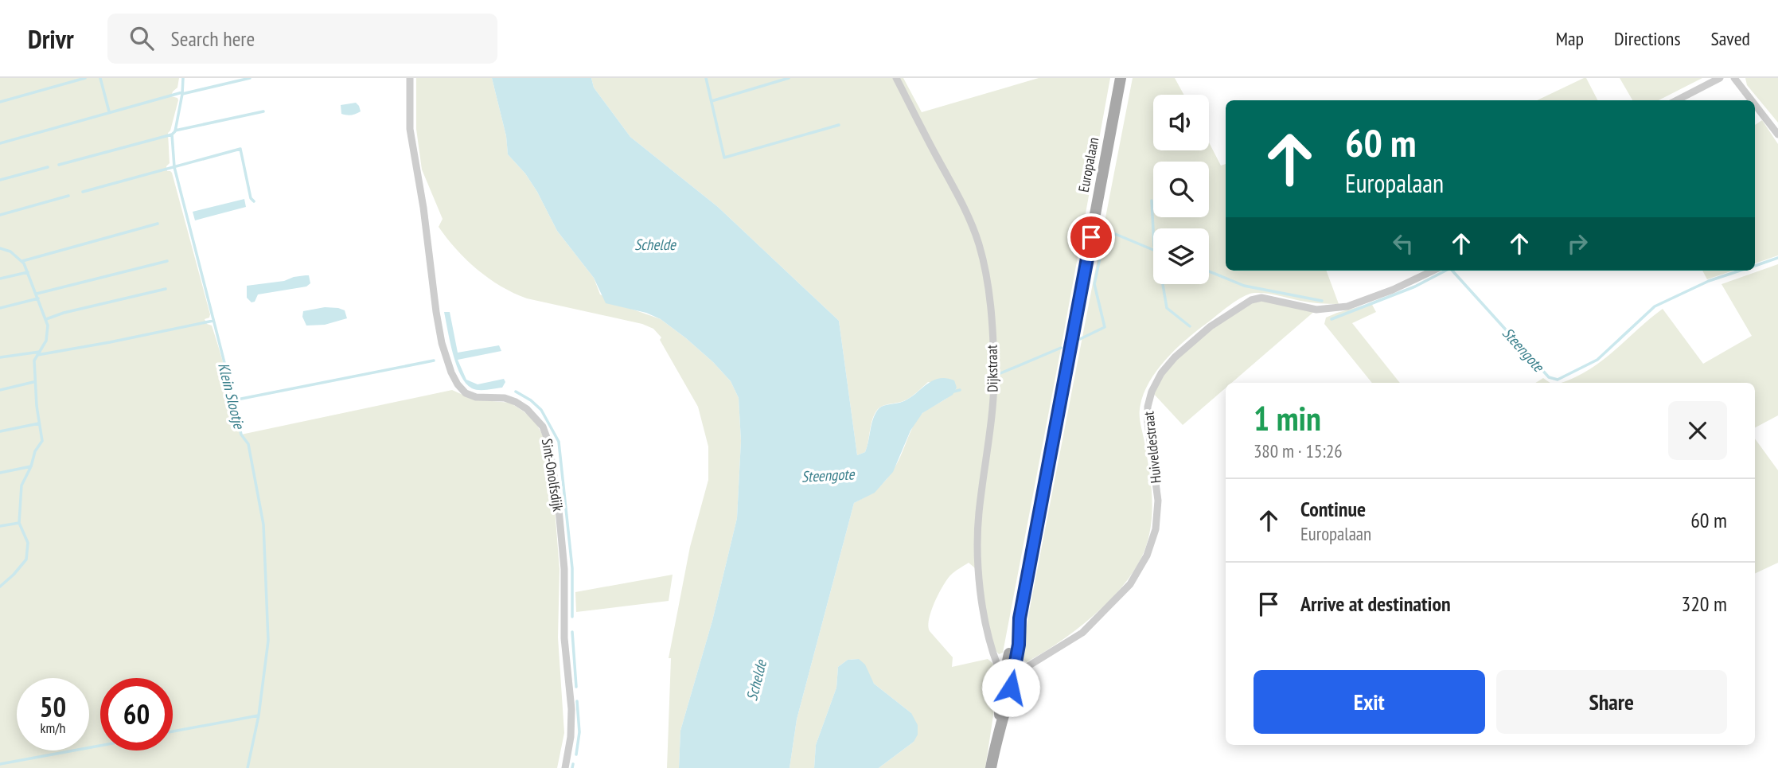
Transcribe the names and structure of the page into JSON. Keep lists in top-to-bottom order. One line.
{"streets":{"main road":["Europalaan"],"street":["Dijkstraat","Huiveldestraat","Sint-Onolfsdijk"]},"crossings":[["Europalaan","Dijkstraat"],["Europalaan","Huiveldestraat"],["Dijkstraat","Huiveldestraat"]],"water":["Schelde","Steengote","Klein Slootje"],"page":{"header":"Drivr","search":"Search here","nav":["Map","Directions","Saved"],"turn":["60 m","Europalaan"],"heading":["1 min","380 m · 15:26"],"list":[{"name":"Continue","note":"Europalaan","value":"60 m"},{"name":"Arrive at destination","value":"320 m"}],"buttons":["Exit","Share"],"speed":"50 km/h","limit":"60"}}
